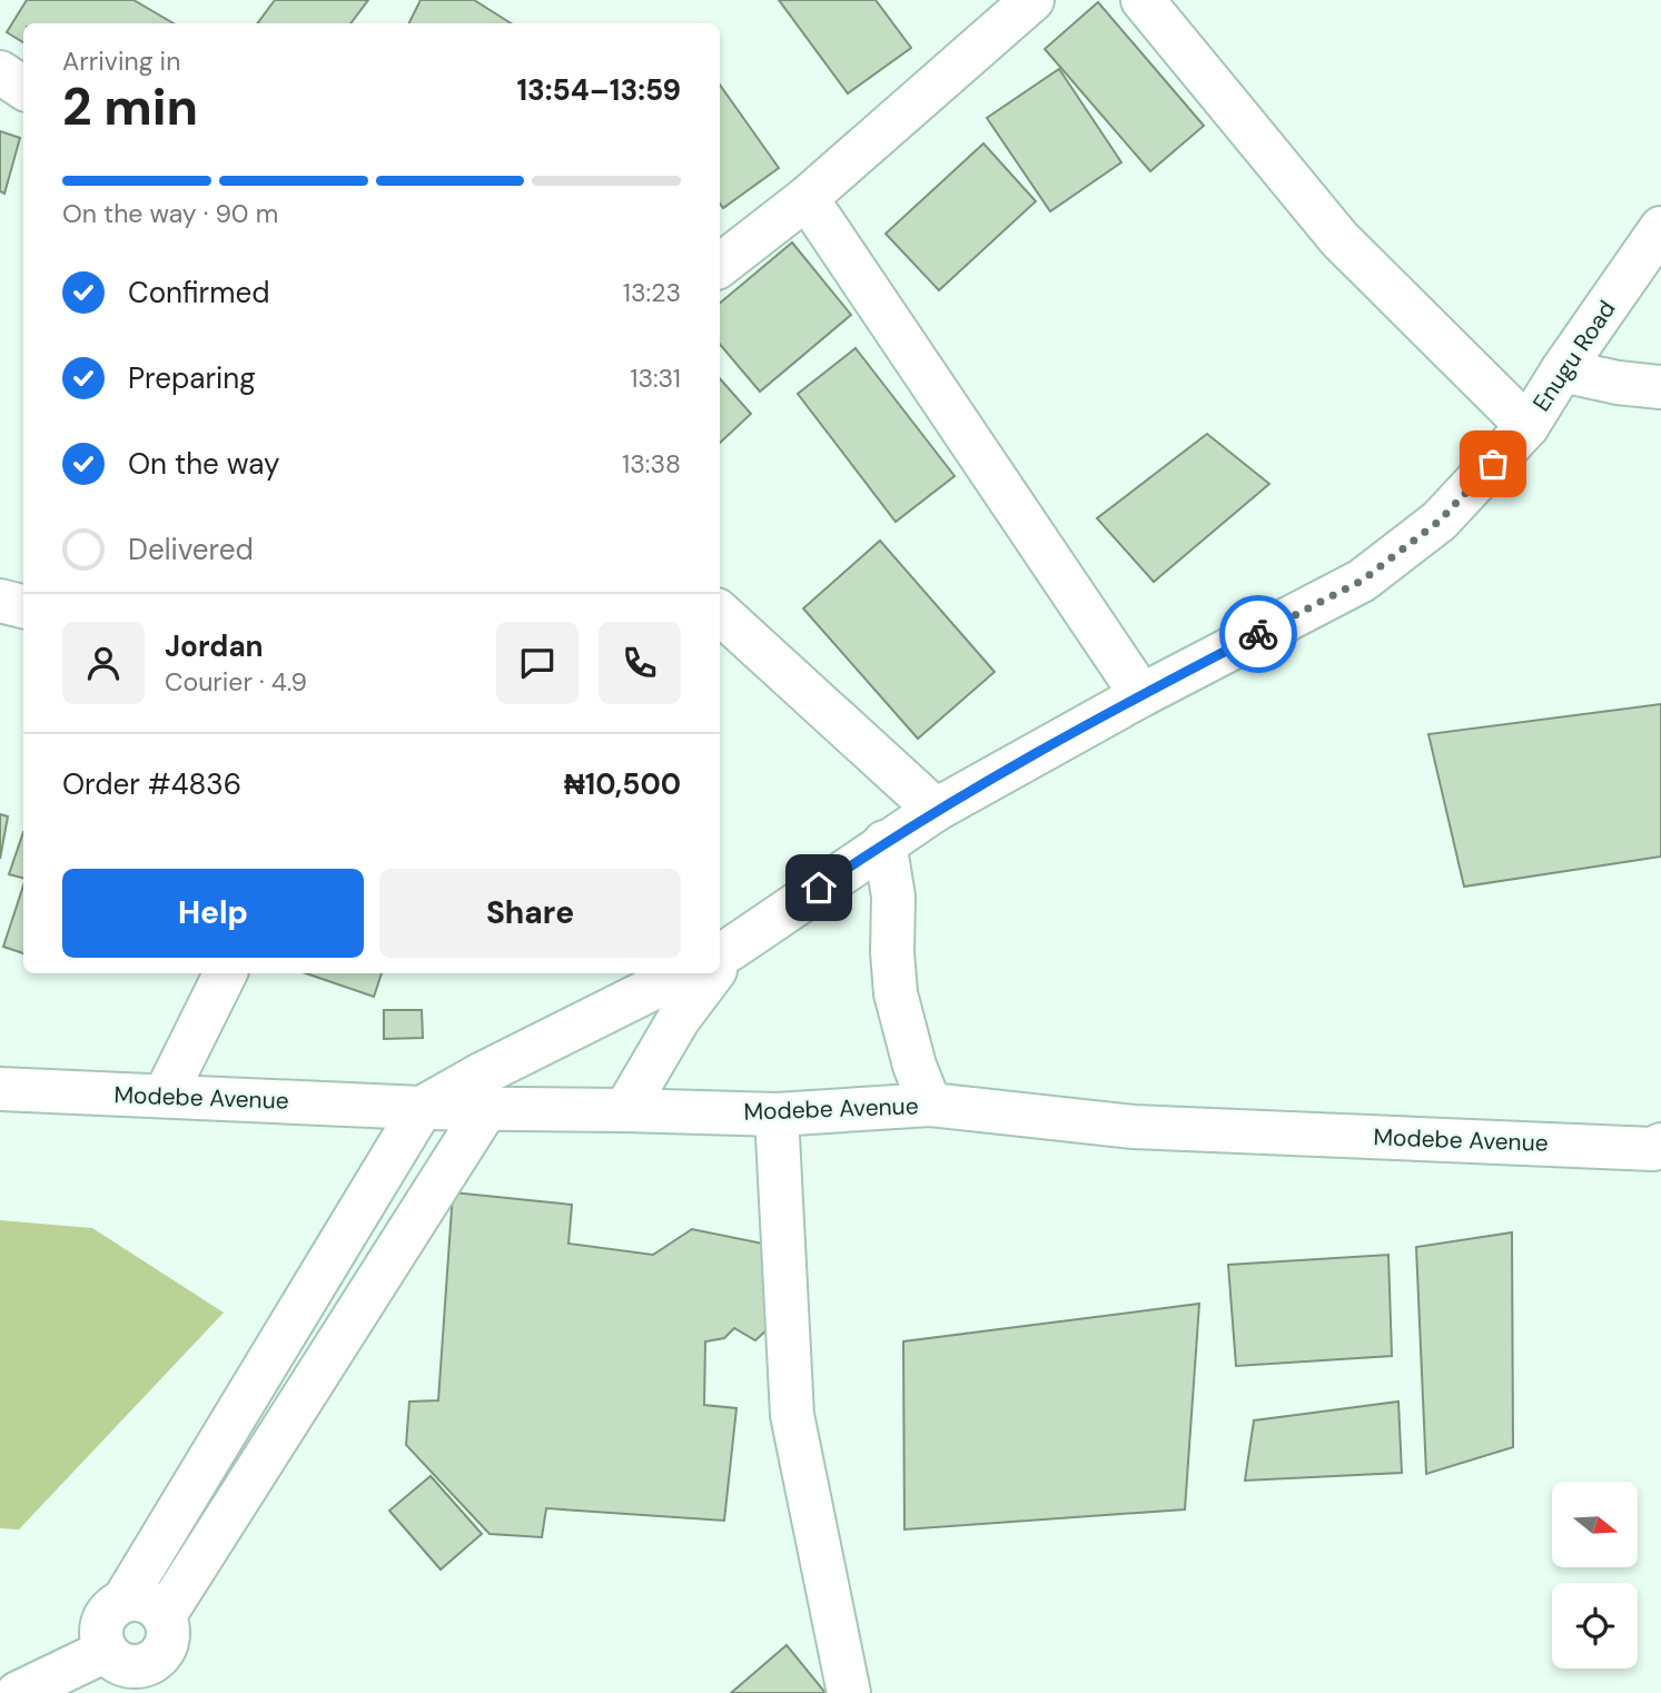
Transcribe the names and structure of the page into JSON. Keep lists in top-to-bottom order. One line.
{"streets":{"street":["Enugu Road","Modebe Avenue"]},"crossings":[["Enugu Road","Modebe Avenue"]],"north":"right","page":{"heading":["2 min","Arriving in","13:54–13:59"],"panel":["Jordan","Courier · 4.9","Order #4836","₦10,500"],"bar":"On the way · 90 m","list":[["Confirmed","13:23"],["Preparing","13:31"],["On the way","13:38"],"Delivered"],"buttons":["Help","Share"]}}
